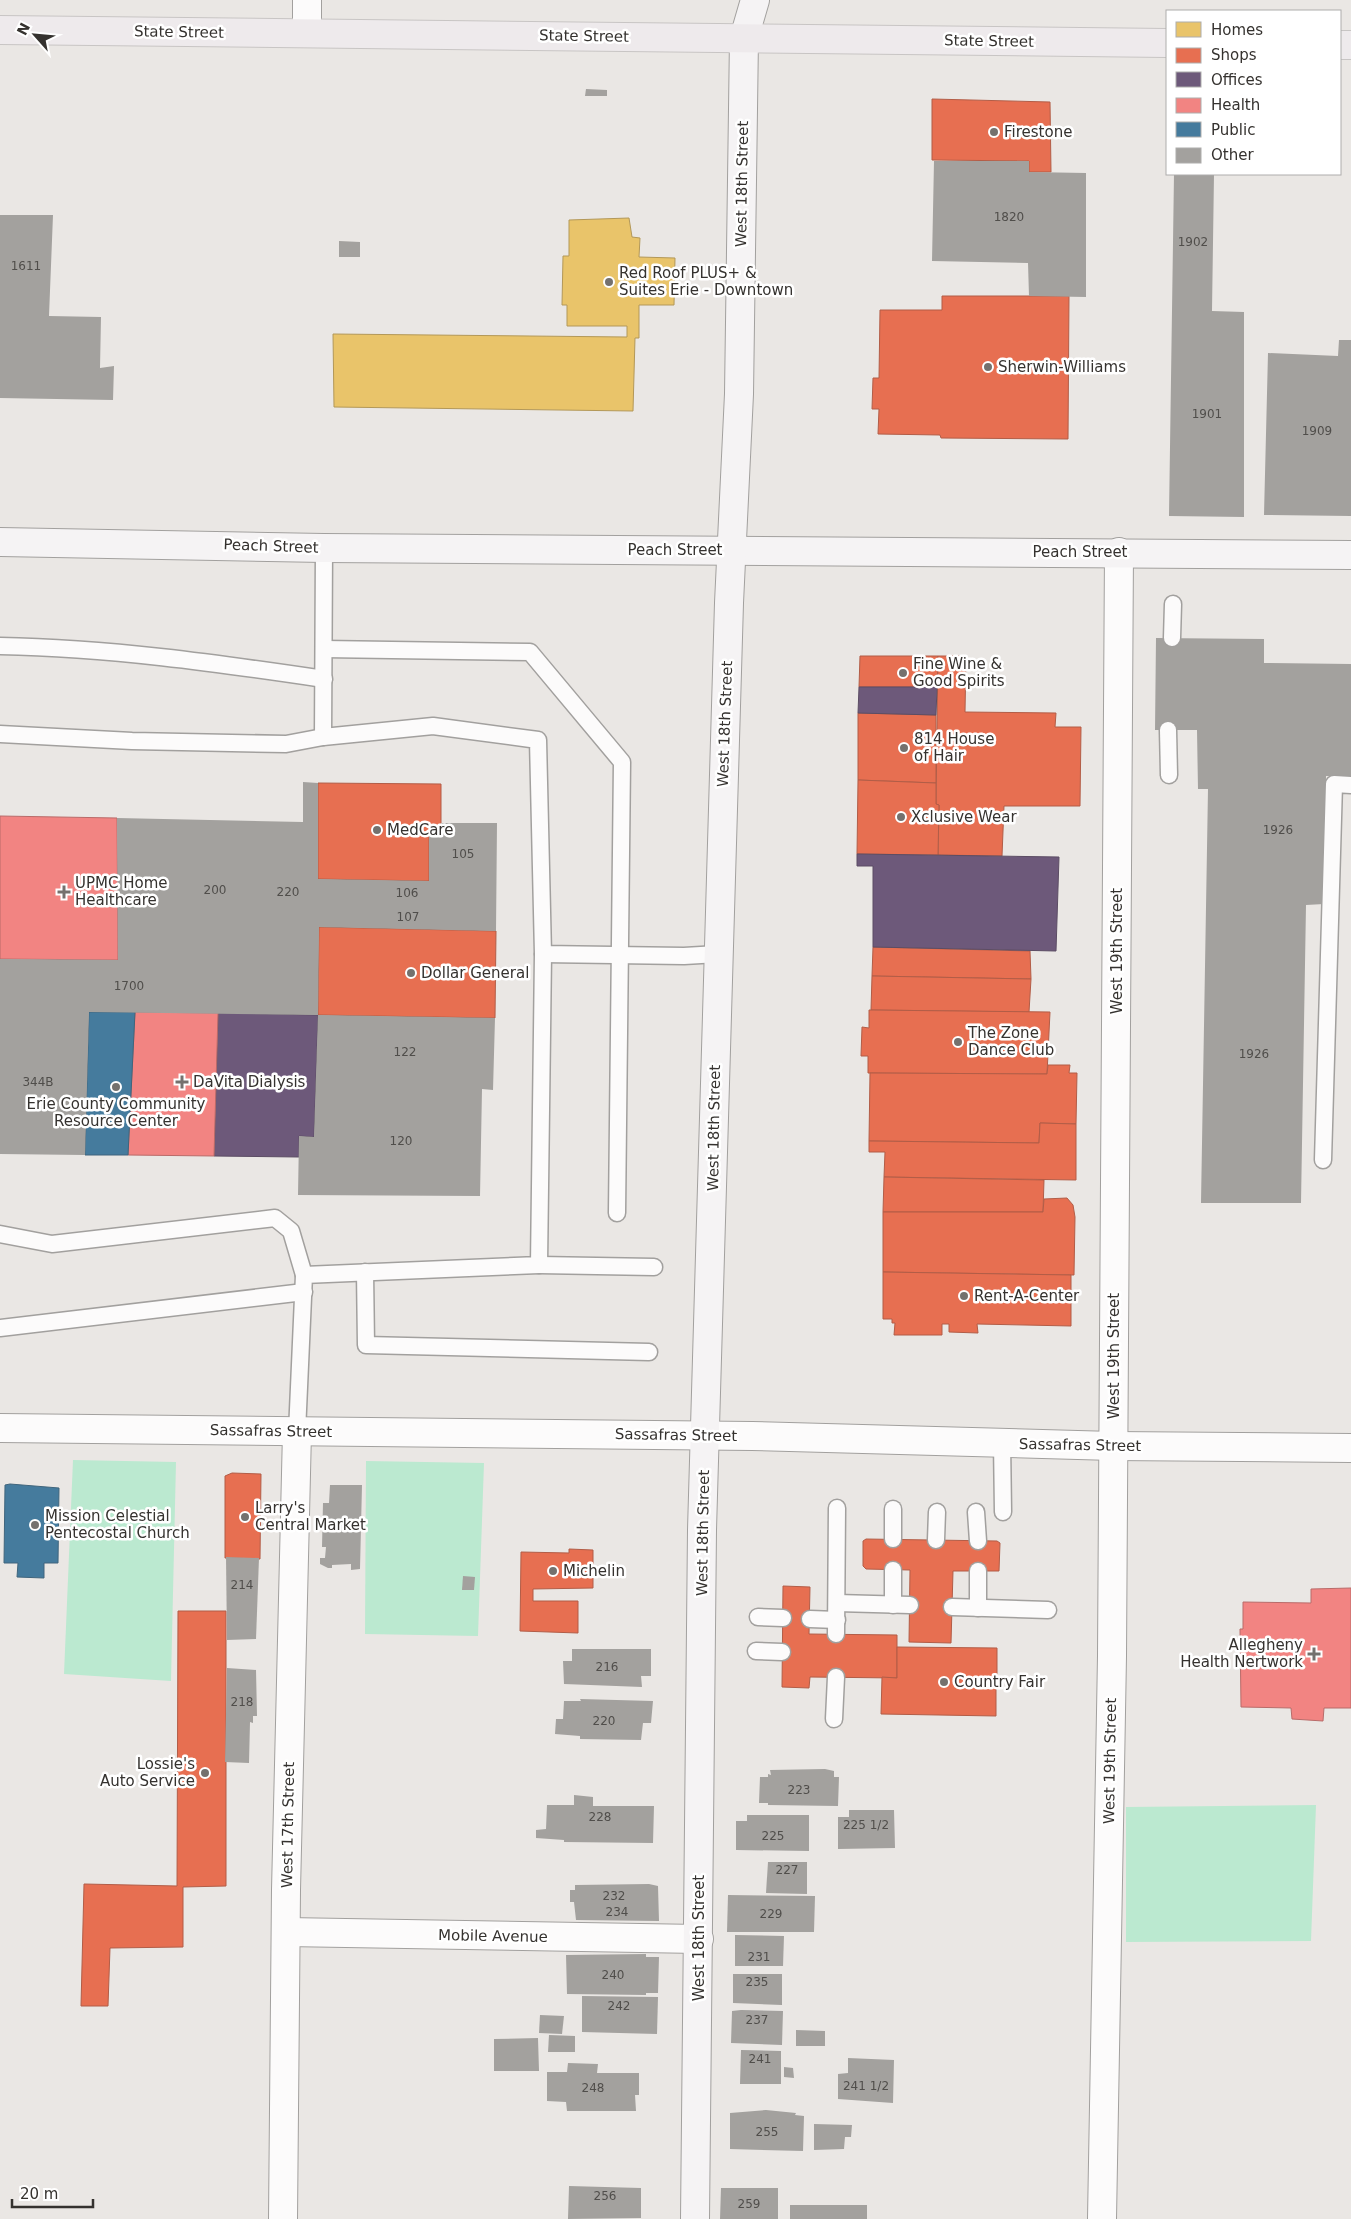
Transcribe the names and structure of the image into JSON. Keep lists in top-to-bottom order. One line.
{"streets":{"main road":["State Street","West 18th Street","Peach Street"],"street":["West 19th Street","Sassafras Street","West 17th Street","Mobile Avenue"]},"crossings":[["State Street","West 18th Street"],["West 18th Street","Peach Street"],["West 18th Street","Sassafras Street"],["West 18th Street","Mobile Avenue"],["Peach Street","West 19th Street"],["West 19th Street","Sassafras Street"],["Sassafras Street","West 17th Street"],["West 17th Street","Mobile Avenue"]],"places":{"other":["Firestone","Red Roof PLUS+ & Suites Erie - Downtown","Sherwin-Williams","Fine Wine & Good Spirits","814 House of Hair","Xclusive Wear","MedCare","Dollar General","The Zone Dance Club","Erie County Community Resource Center","Rent-A-Center","Larry's Central Market","Mission Celestial Pentecostal Church","Michelin","Country Fair","Lossie's Auto Service"],"health":["UPMC Home Healthcare","DaVita Dialysis","Allegheny Health Nertwork"]},"house_numbers":["1820","1902","1611","1901","1909","1926","105","200","220","106","107","1700","122","1926","344B","120","214","216","218","220","223","228","225 1/2","225","227","232","234","229","231","240","235","242","237","241","241 1/2","248","255","256","259"],"legend":["Homes","Shops","Offices","Health","Public","Other"],"scale_bar":"20 m","north":"top left"}
